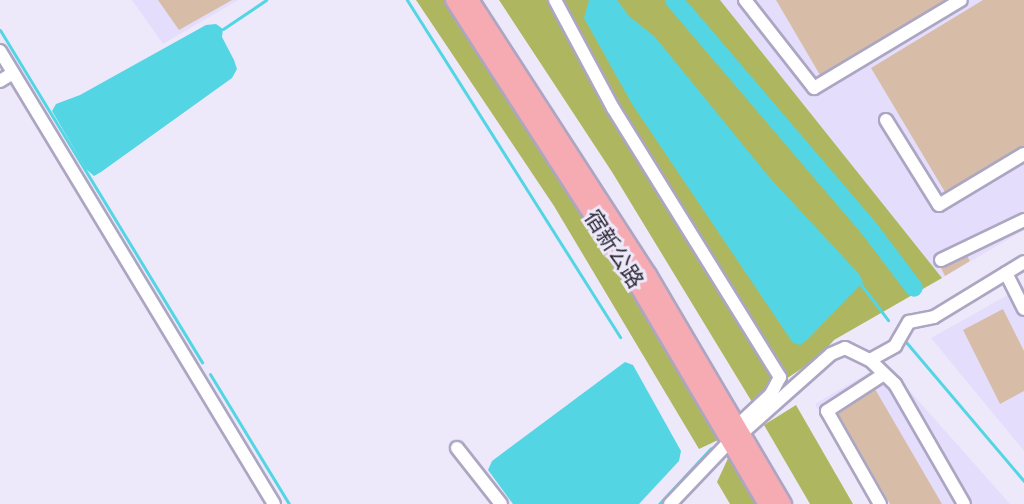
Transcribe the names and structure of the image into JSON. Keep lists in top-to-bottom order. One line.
{"streets":{"highway":["宿新公路"]}}
